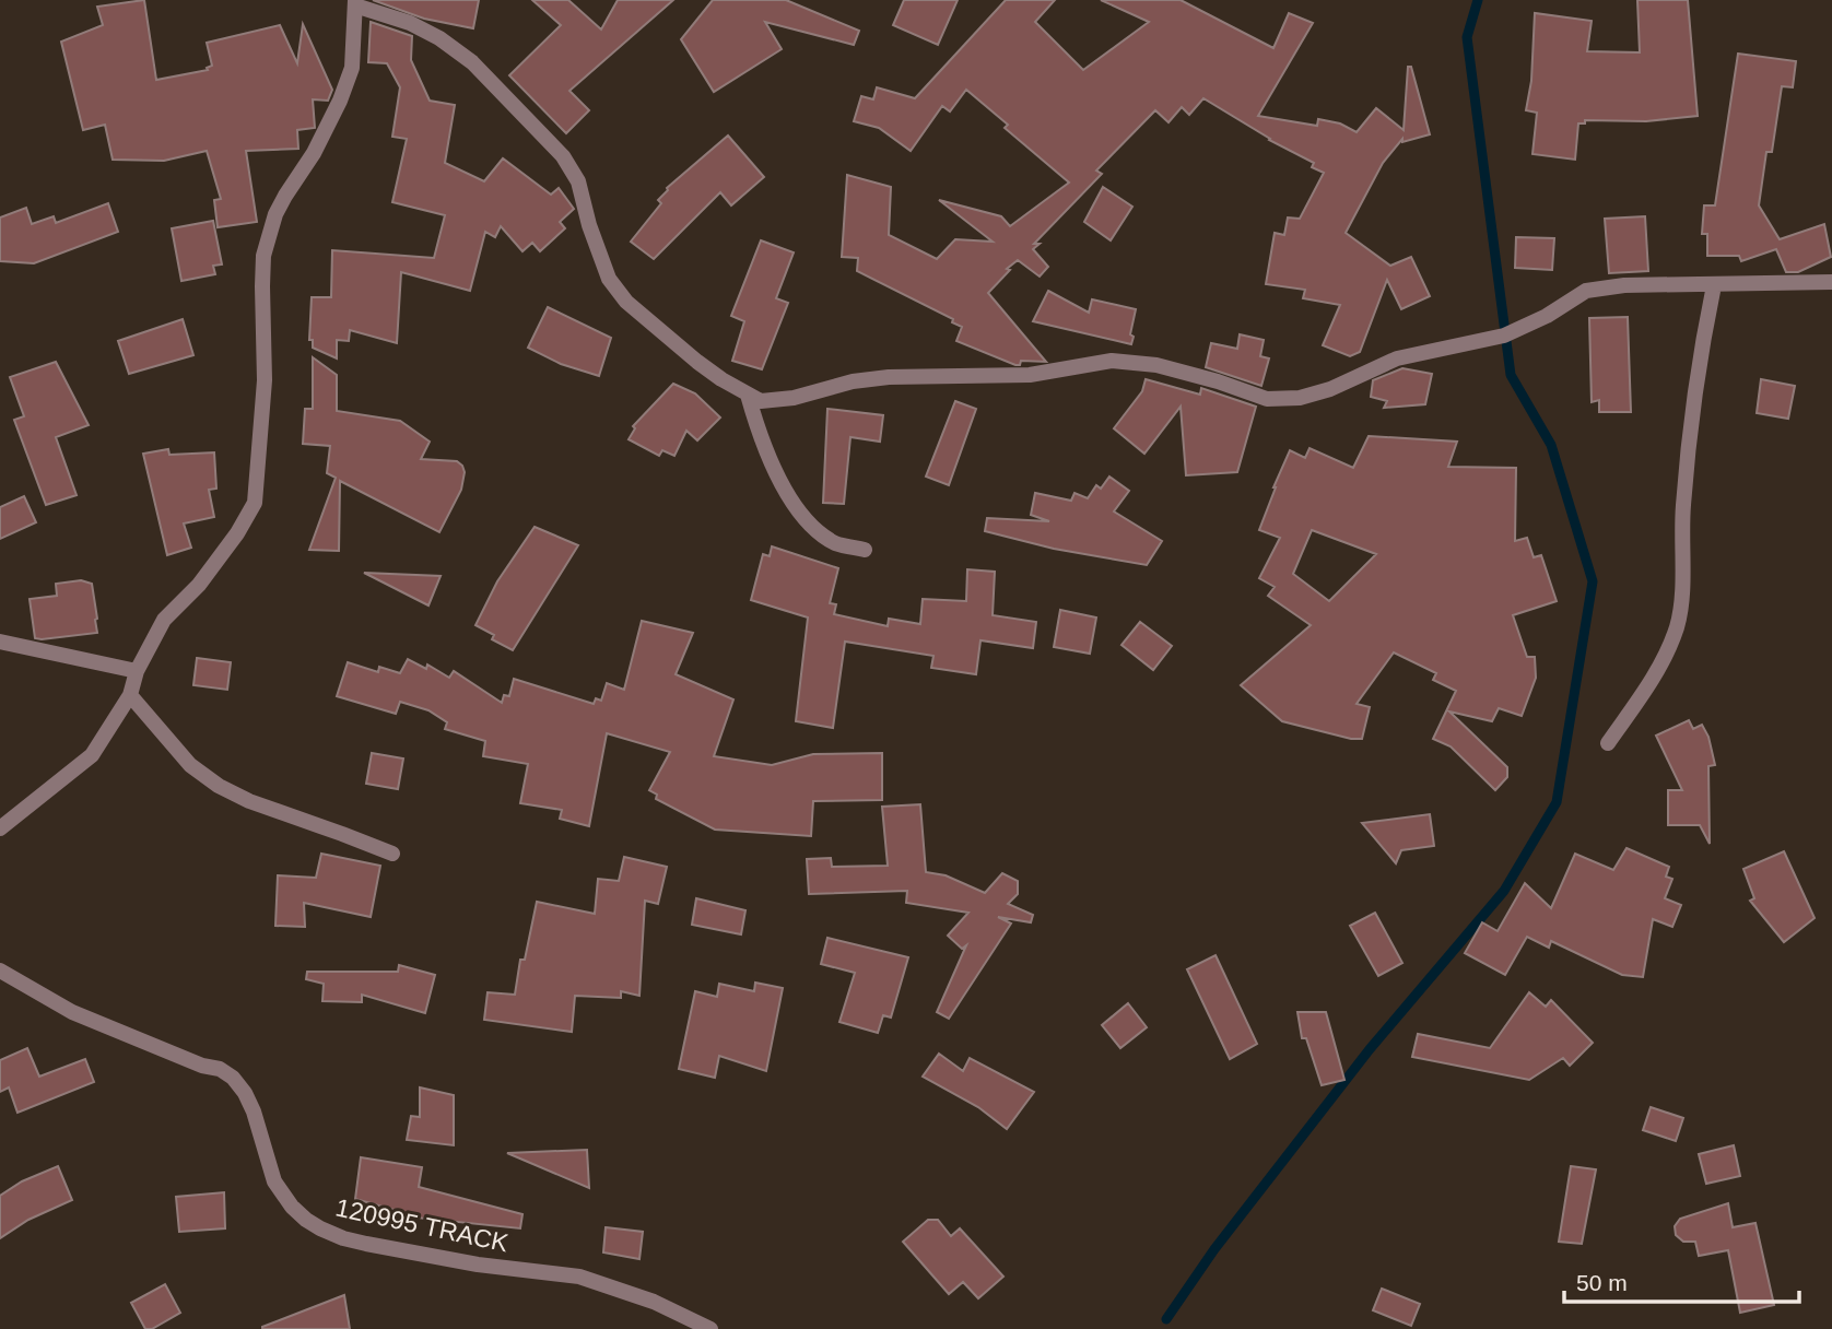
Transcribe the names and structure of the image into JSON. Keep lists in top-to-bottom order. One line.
{"streets":{"street":["120995 TRACK"]},"scale_bar":"50 m"}
